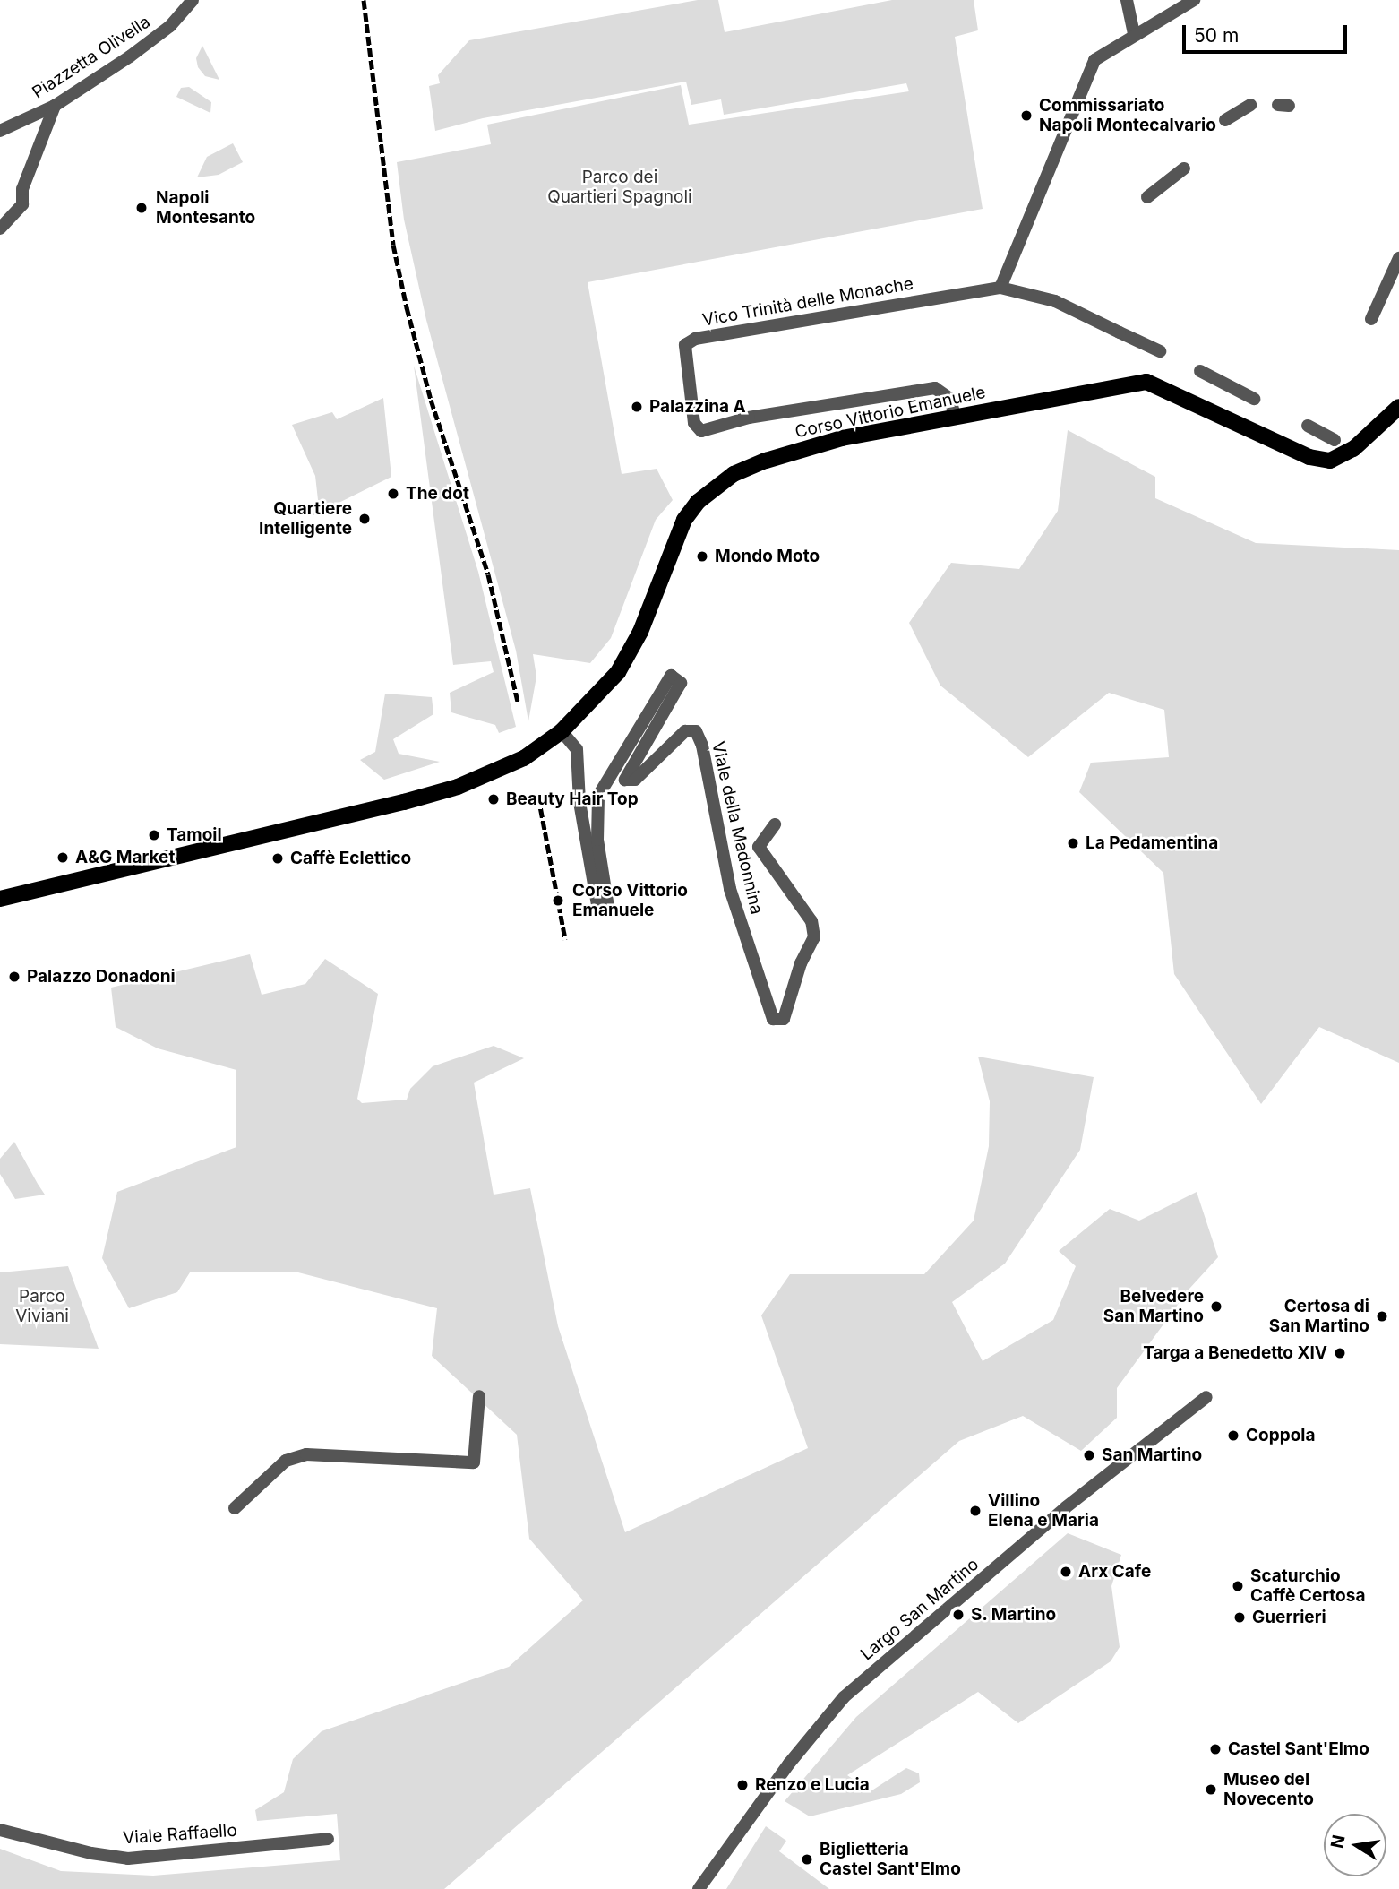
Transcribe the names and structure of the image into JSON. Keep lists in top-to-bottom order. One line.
{"streets":{"main road":["Corso Vittorio Emanuele"],"street":["Piazzetta Olivella","Vico Trinità delle Monache","Viale della Madonnina","Largo San Martino","Viale Raffaello"]},"crossings":[["Vico Trinità delle Monache","Corso Vittorio Emanuele"],["Corso Vittorio Emanuele","Viale della Madonnina"]],"parks":["Parco dei Quartieri Spagnoli","Parco Viviani"],"places":["Commissariato Napoli Montecalvario","Napoli Montesanto","Palazzina A","The dot","Quartiere Intelligente","Mondo Moto","Beauty Hair Top","Tamoil","La Pedamentina","A&G Market","Caffè Eclettico","Corso Vittorio Emanuele","Palazzo Donadoni","Belvedere San Martino","Certosa di San Martino","Targa a Benedetto XIV","Coppola","San Martino","Villino Elena e Maria","Arx Cafe","Scaturchio Caffè Certosa","S. Martino","Guerrieri","Castel Sant'Elmo","Renzo e Lucia","Museo del Novecento","Biglietteria Castel Sant'Elmo"],"scale_bar":"50 m","north":"left"}
